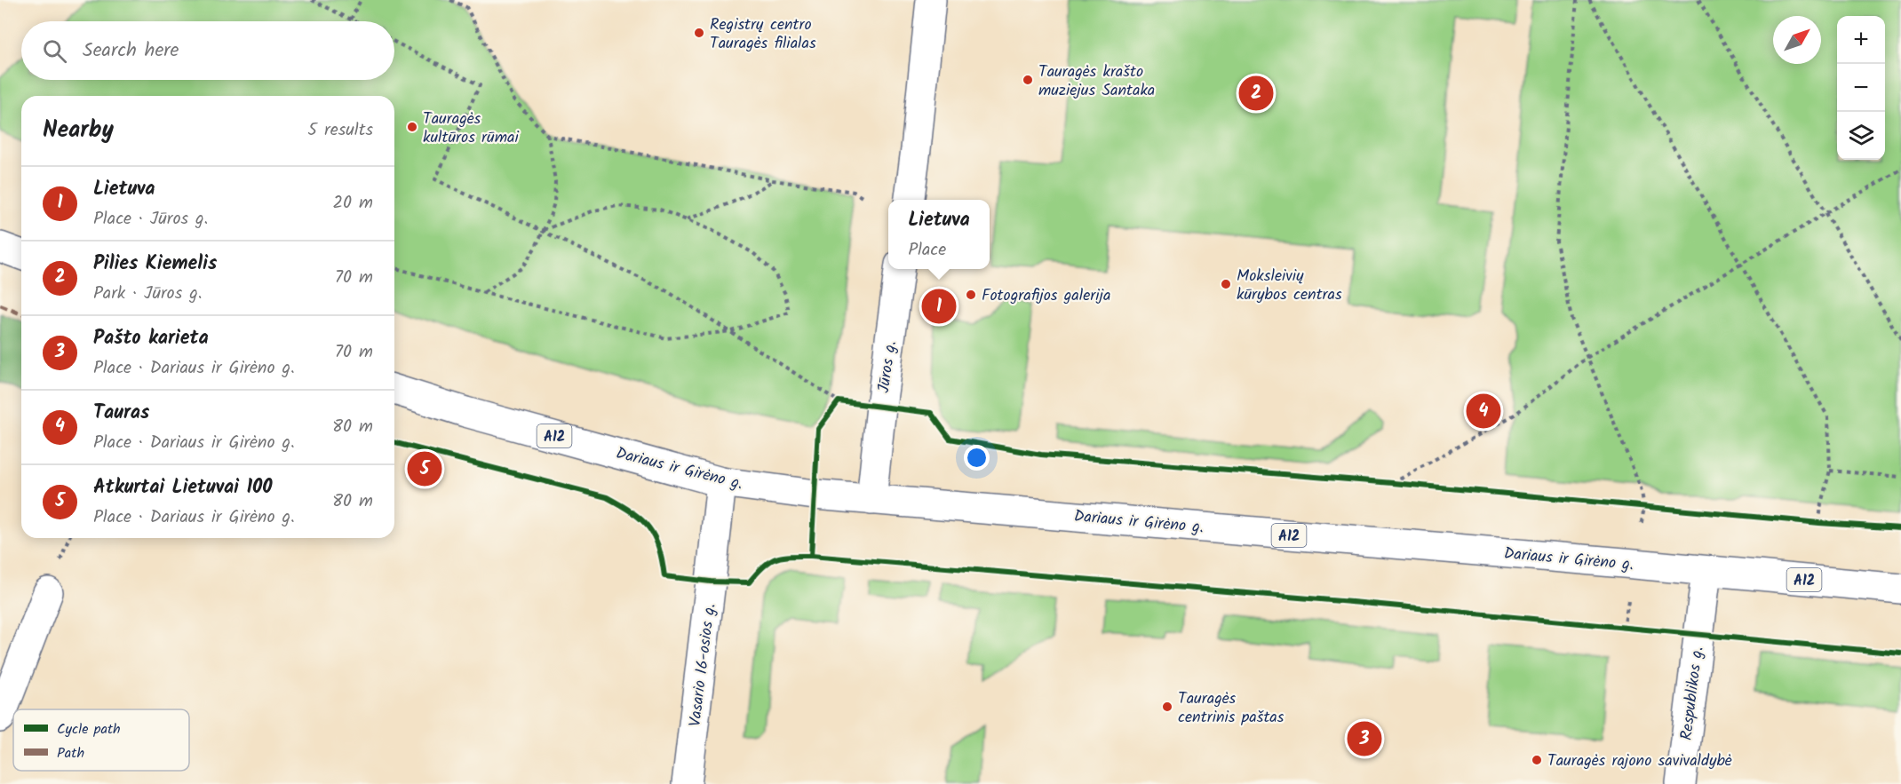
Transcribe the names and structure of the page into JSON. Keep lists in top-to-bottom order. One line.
{"streets":{"main road":["Jūros g.","A12","Dariaus ir Girėno g.","Vasario 16-osios g.","Respublikos g."]},"crossings":[["Jūros g.","Dariaus ir Girėno g."],["Dariaus ir Girėno g.","Vasario 16-osios g."],["Dariaus ir Girėno g.","Respublikos g."]],"places":["Registrų centro Tauragės filialas","Tauragės krašto muziejus Santaka","Tauragės kultūros rūmai","Moksleivių kūrybos centras","Fotografijos galerija","Tauragės centrinis paštas","Tauragės rajono savivaldybė"],"legend":["Cycle path","Path"],"north":"top right","page":{"map_buttons":["+","−"],"search":"Search here","pins":["2","1","4","5","3"],"heading":["Nearby","5 results"],"list":[{"mark":"1","name":"Lietuva","note":"Place · Jūros g.","value":"20 m"},{"mark":"2","name":"Pilies Kiemelis","note":"Park · Jūros g.","value":"70 m"},{"mark":"3","name":"Pašto karieta","note":"Place · Dariaus ir Girėno g.","value":"70 m"},{"mark":"4","name":"Tauras","note":"Place · Dariaus ir Girėno g.","value":"80 m"},{"mark":"5","name":"Atkurtai Lietuvai 100","note":"Place · Dariaus ir Girėno g.","value":"80 m"}],"popup":["Lietuva","Place"]}}
